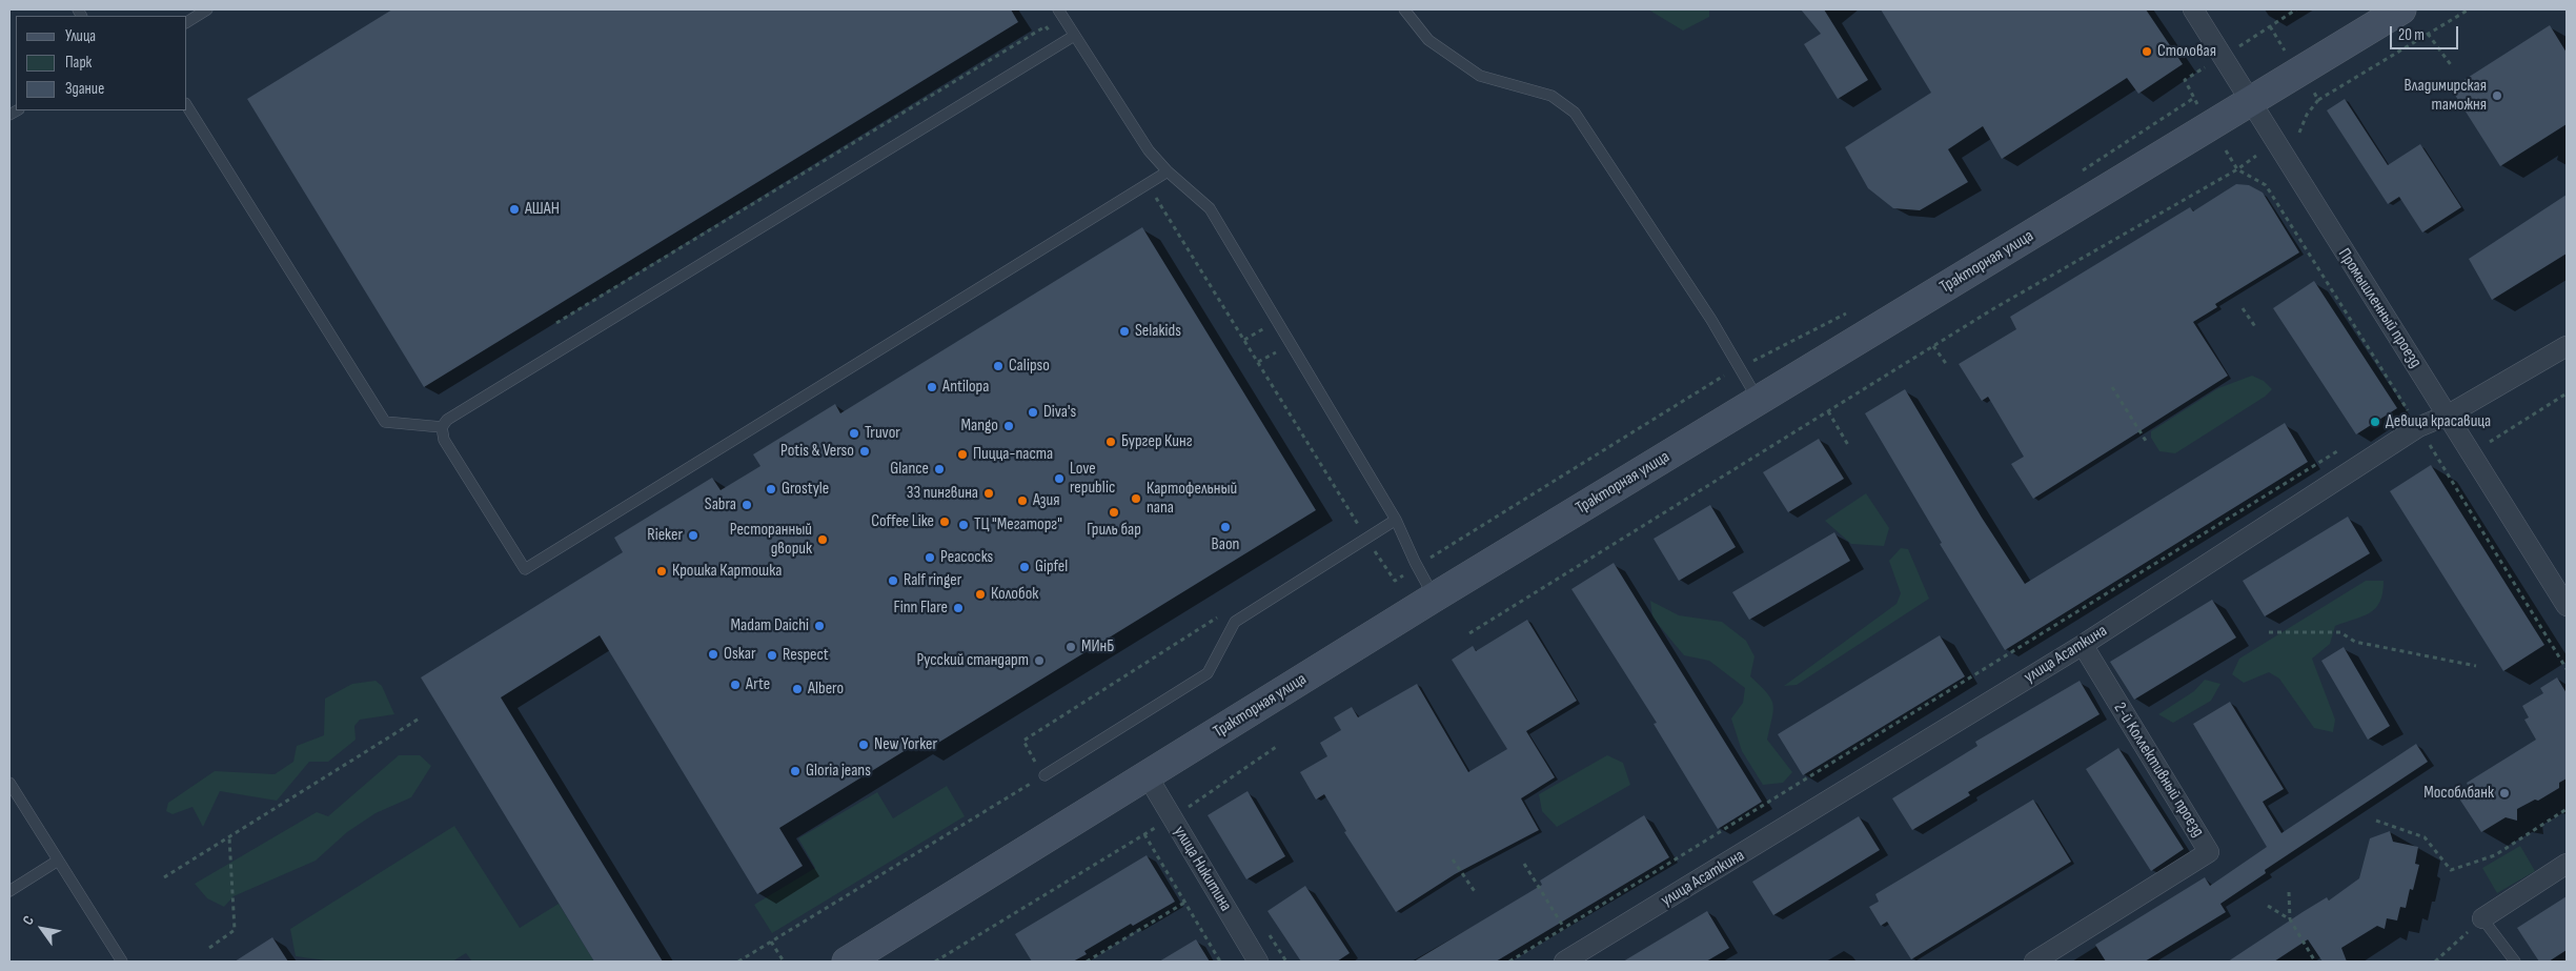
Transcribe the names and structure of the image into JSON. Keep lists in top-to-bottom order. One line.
{"streets":{"main road":["Тракторная улица"],"street":["Промышленный проезд","улица Асаткина","2-й Коллективный проезд","улица Никитина"]},"crossings":[["Тракторная улица","Промышленный проезд"],["Тракторная улица","улица Никитина"],["Промышленный проезд","улица Асаткина"],["улица Асаткина","2-й Коллективный проезд"]],"places":["Столовая","Владимирская таможня","АШАН","Selakids","Calipso","Antilopa","Diva's","Девица красавица","Mango","Truvor","Бургер Кинг","Potis & Verso","Пицца-паста","Glance","Love republic","Grostyle","33 пингвина","Картофельный папа","Азия","Sabra","Гриль бар","Coffee Like","ТЦ \"Мегаторг\"","Baon","Rieker","Ресторанный дворик","Peacocks","Gipfel","Крошка Картошка","Ralf ringer","Колобок","Finn Flare","Madam Daichi","МИнБ","Oskar","Respect","Русский стандарт","Arte","Albero","New Yorker","Gloria jeans","Мособлбанк"],"legend":["Улица","Парк","Здание"],"scale_bar":"20 m","north":"top left"}
